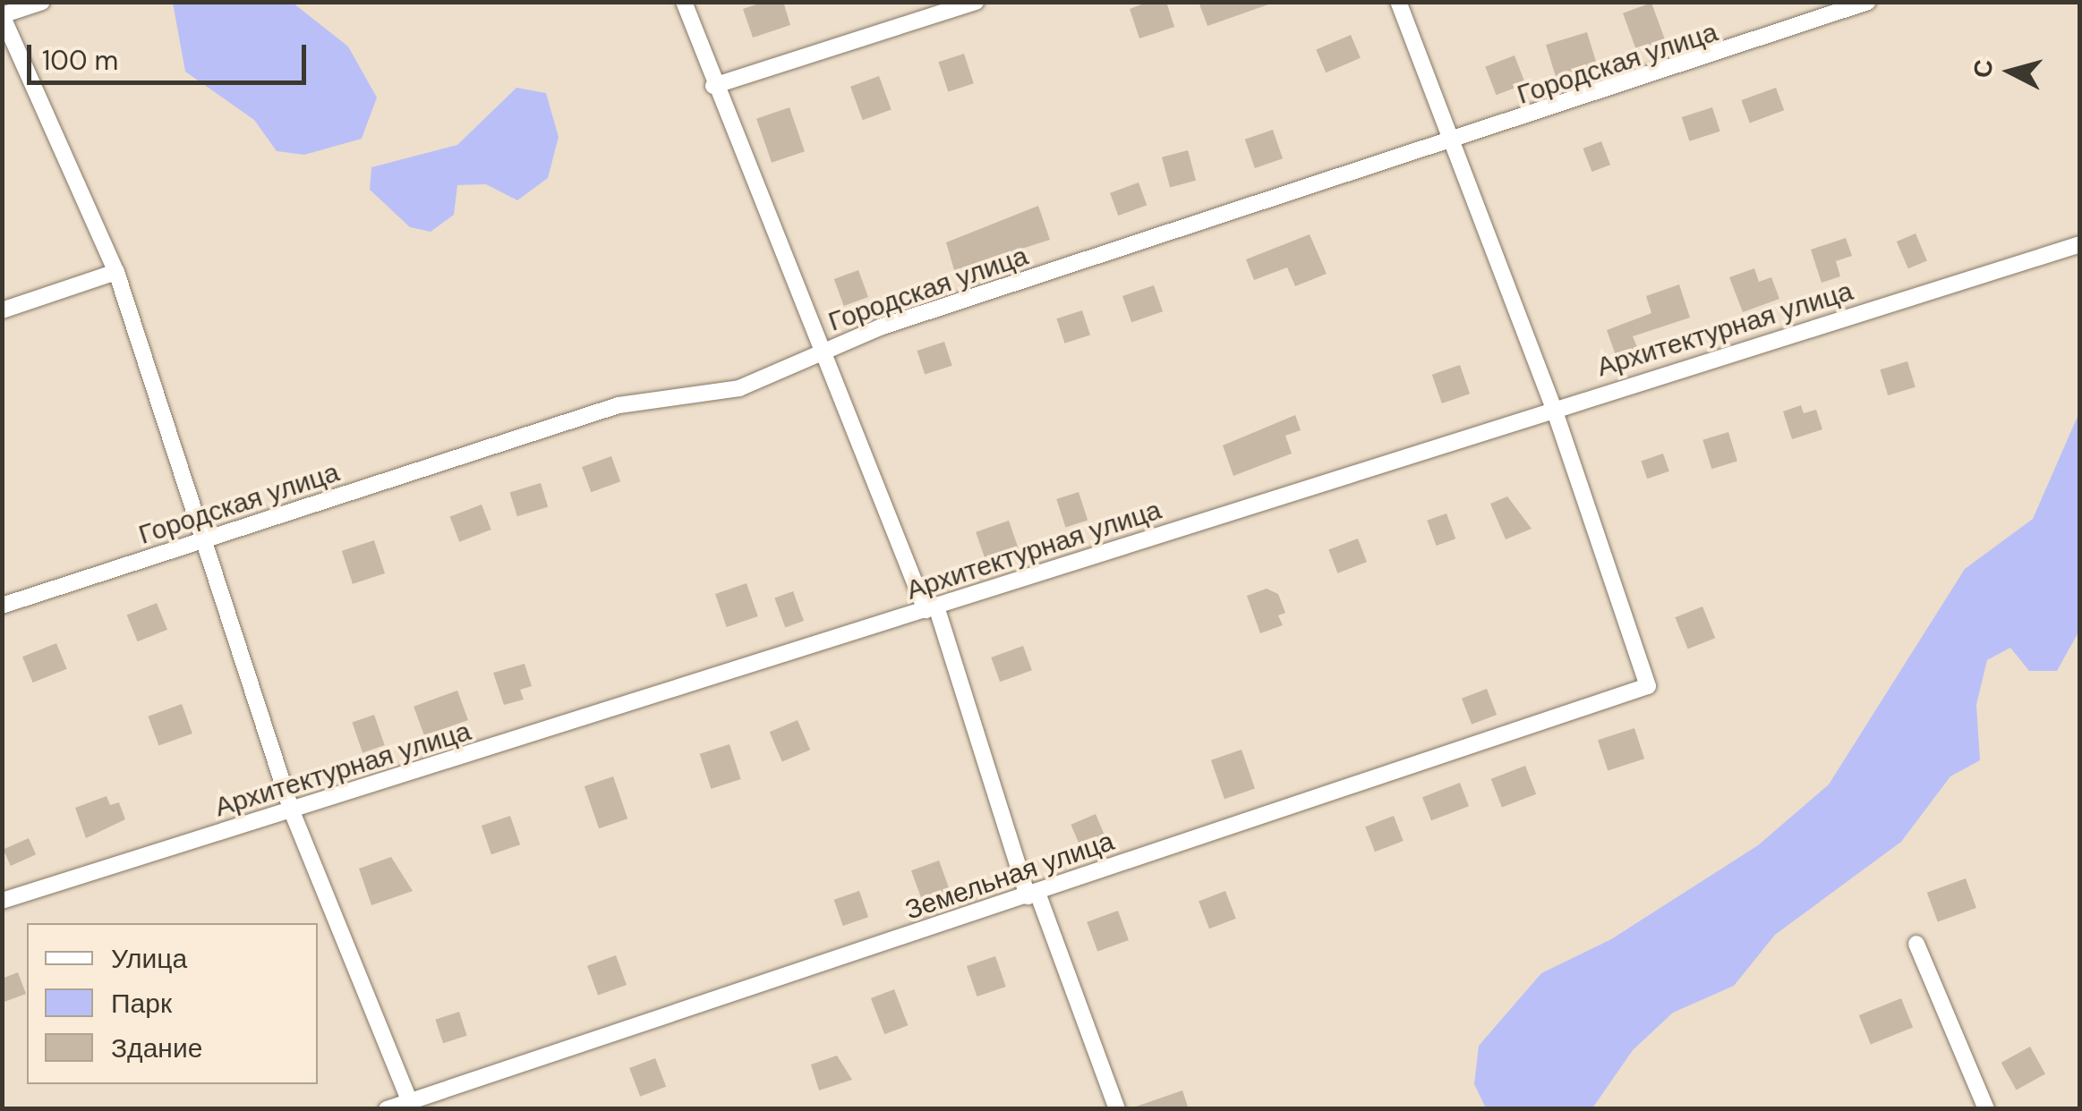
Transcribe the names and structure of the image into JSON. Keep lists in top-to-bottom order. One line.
{"streets":{"street":["Городская улица","Архитектурная улица","Земельная улица"]},"crossings":[["Архитектурная улица","Земельная улица"]],"legend":["Улица","Парк","Здание"],"scale_bar":"100 m","north":"left"}
